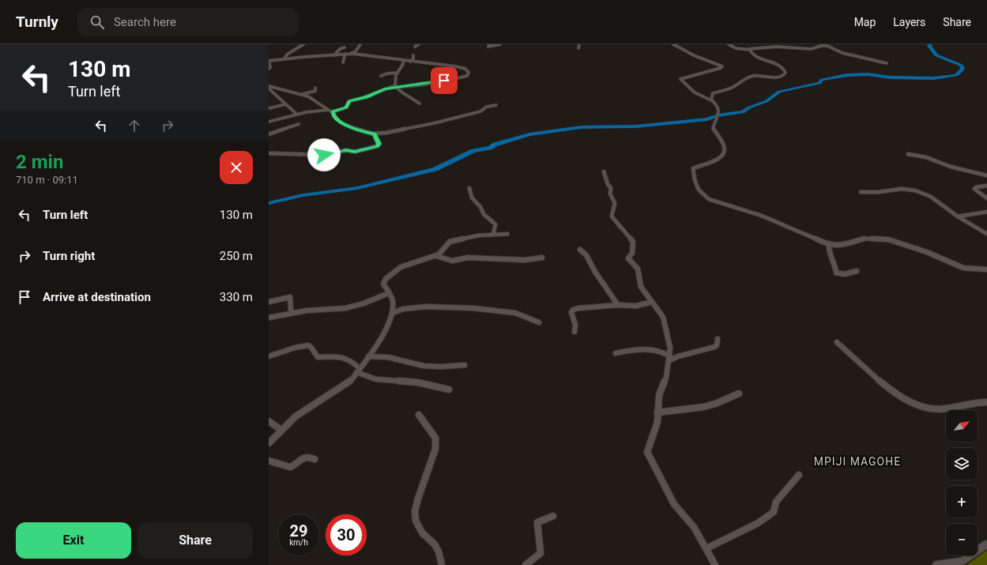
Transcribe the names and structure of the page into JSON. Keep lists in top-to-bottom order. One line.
{"districts":["MPIJI MAGOHE"],"north":"top right","page":{"header":"Turnly","search":"Search here","nav":["Map","Layers","Share"],"turn":["130 m","Turn left"],"heading":["2 min","710 m · 09:11"],"list":[{"name":"Turn left","value":"130 m"},{"name":"Turn right","value":"250 m"},{"name":"Arrive at destination","value":"330 m"}],"map_buttons":["+","−"],"speed":"29 km/h","limit":"30","buttons":["Exit","Share"]}}
